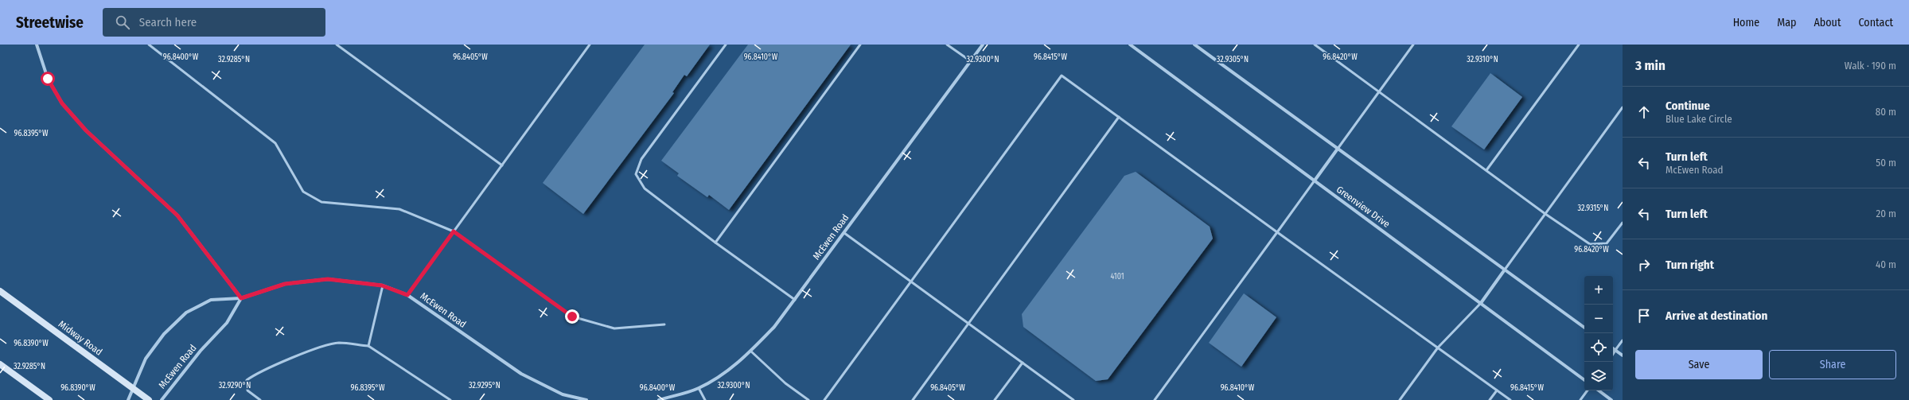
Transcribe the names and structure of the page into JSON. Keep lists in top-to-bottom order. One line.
{"streets":{"main road":["Midway Road"],"street":["Greenview Drive","McEwen Road"]},"crossings":[["McEwen Road","Midway Road"]],"house_numbers":["4101"],"page":{"header":"Streetwise","search":"Search here","nav":["Home","Map","About","Contact"],"heading":["3 min","Walk · 190 m"],"list":[["Continue","Blue Lake Circle","80 m"],["Turn left","McEwen Road","50 m"],["Turn left","20 m"],["Turn right","40 m"],"Arrive at destination"],"map_buttons":["+","−"],"buttons":["Save","Share"]},"coordinates":["96.8405°W","96.8410°W","96.8420°W","96.8400°W","96.8415°W","32.9285°N","32.9300°N","32.9305°N","32.9310°N","96.8395°W","32.9315°N","96.8390°W","32.9290°N","32.9295°N"]}
